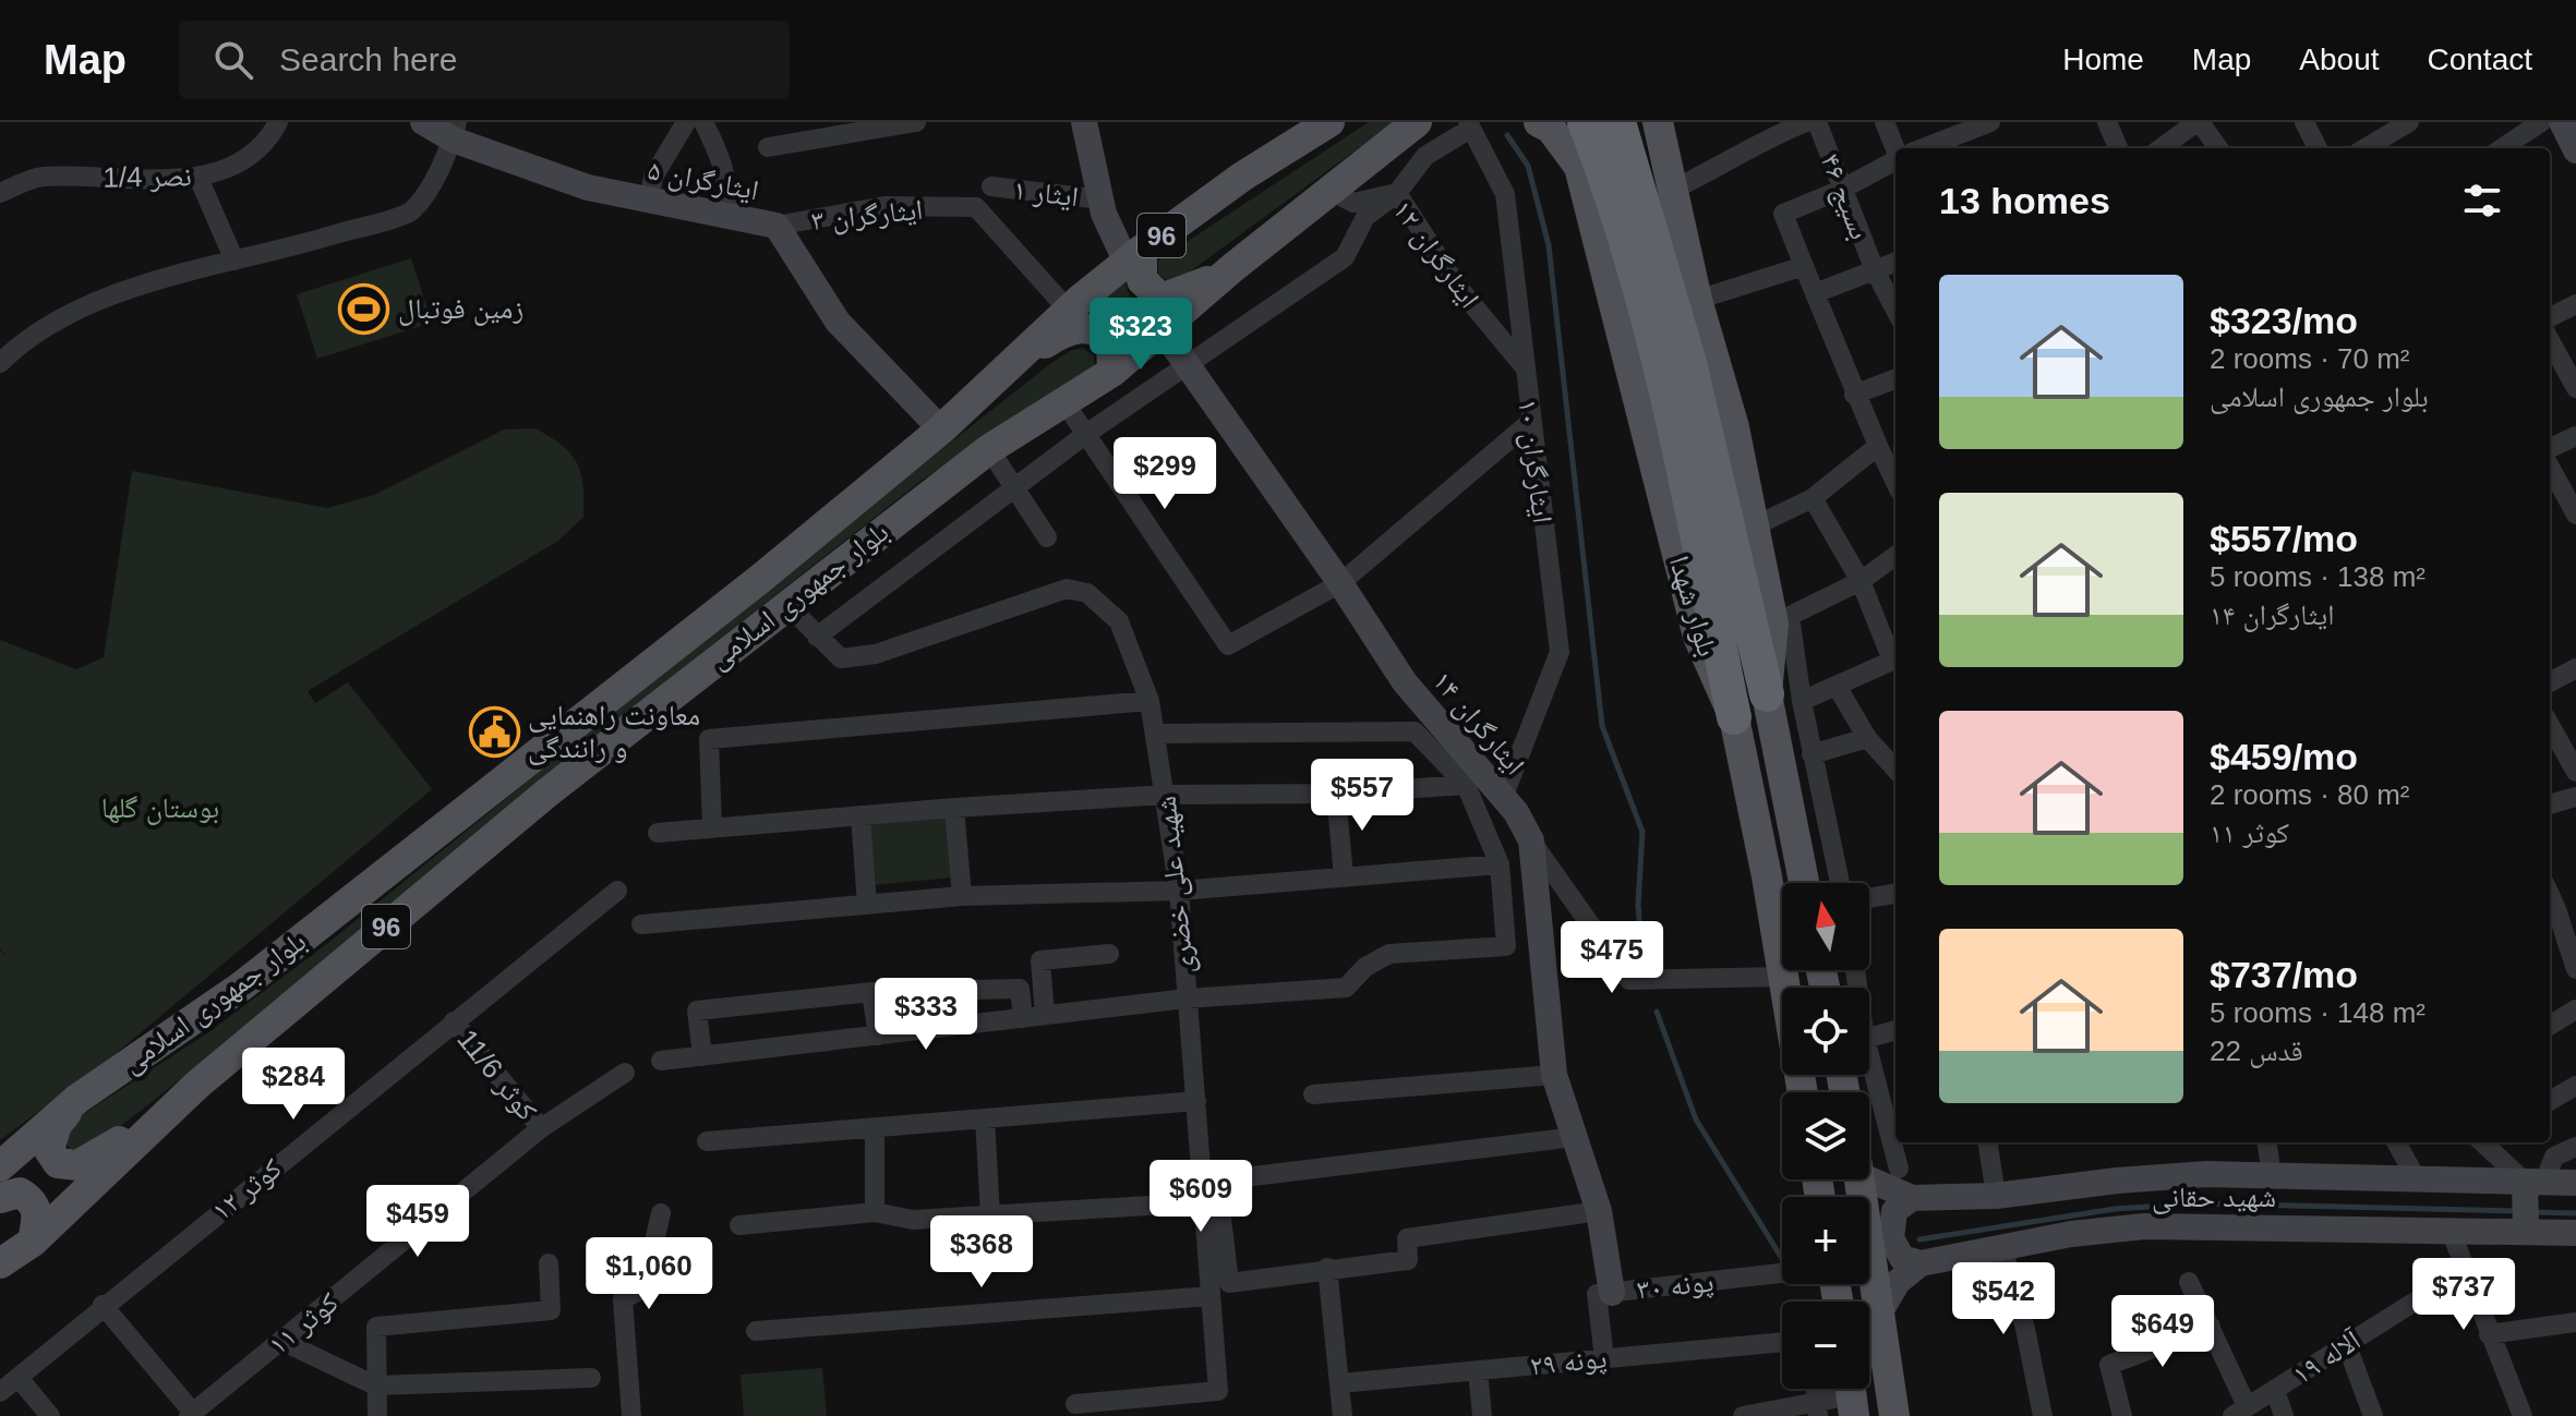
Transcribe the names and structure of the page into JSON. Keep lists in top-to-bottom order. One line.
{"streets":{"main road":["96","بلوار جمهوری اسلامی"],"street":["نصر 1/4","ایثارگران ۵","ایثار ۱","بسیج ۴۶","ایثارگران ۳","ایثارگران ۱۲","ایثارگران ۱۰","ایثارگران ۱۴","شهید علی خضری","کوثر 11/6","کوثر ۱۲","شهید حقانی","پونه ۳۰","کوثر ۱۱","آلاله ۱۹","پونه ۲۹"]},"crossings":[["ایثارگران ۵","ایثارگران ۳"],["ایثارگران ۵","بلوار جمهوری اسلامی"],["ایثارگران ۳","بلوار جمهوری اسلامی"],["ایثارگران ۱۲","ایثارگران ۱۰"],["ایثارگران ۱۲","بلوار جمهوری اسلامی"],["ایثارگران ۱۰","ایثارگران ۱۴"],["بلوار جمهوری اسلامی","ایثارگران ۱۴"],["بلوار جمهوری اسلامی","شهید علی خضری"],["ایثارگران ۱۴","پونه ۳۰"],["کوثر 11/6","کوثر ۱۲"],["کوثر 11/6","کوثر ۱۱"],["پونه ۳۰","پونه ۲۹"]],"parks":["بوستان گلها"],"places":{"sports":["زمین فوتبال"],"public building":["معاونت راهنمایی و رانندگی"]},"north":"top","page":{"header":"Map","search":"Search here","nav":["Home","Map","About","Contact"],"heading":"13 homes","list":[{"name":"$323/mo","note":"2 rooms · 70 m² · بلوار جمهوری اسلامی"},{"name":"$557/mo","note":"5 rooms · 138 m² · ایثارگران ۱۴"},{"name":"$459/mo","note":"2 rooms · 80 m² · کوثر ۱۱"},{"name":"$737/mo","note":"5 rooms · 148 m² · قدس 22"}],"price":["$323","$299","$557","$475","$333","$284","$609","$459","$368","$1,060","$737","$542","$649"],"map_buttons":["+","−"]}}
